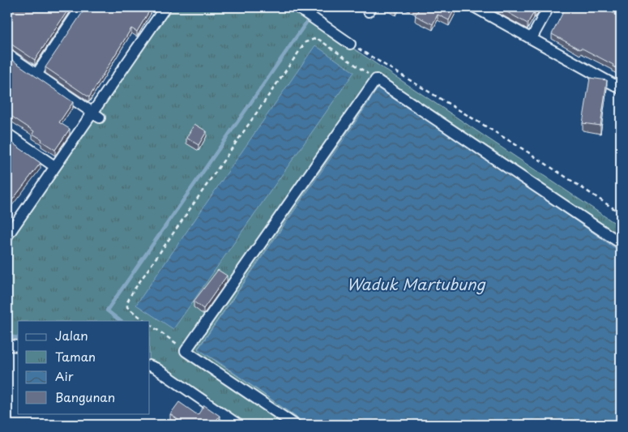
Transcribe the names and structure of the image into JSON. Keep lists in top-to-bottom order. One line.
{"water":["Waduk Martubung"],"legend":["Jalan","Taman","Air","Bangunan"]}
